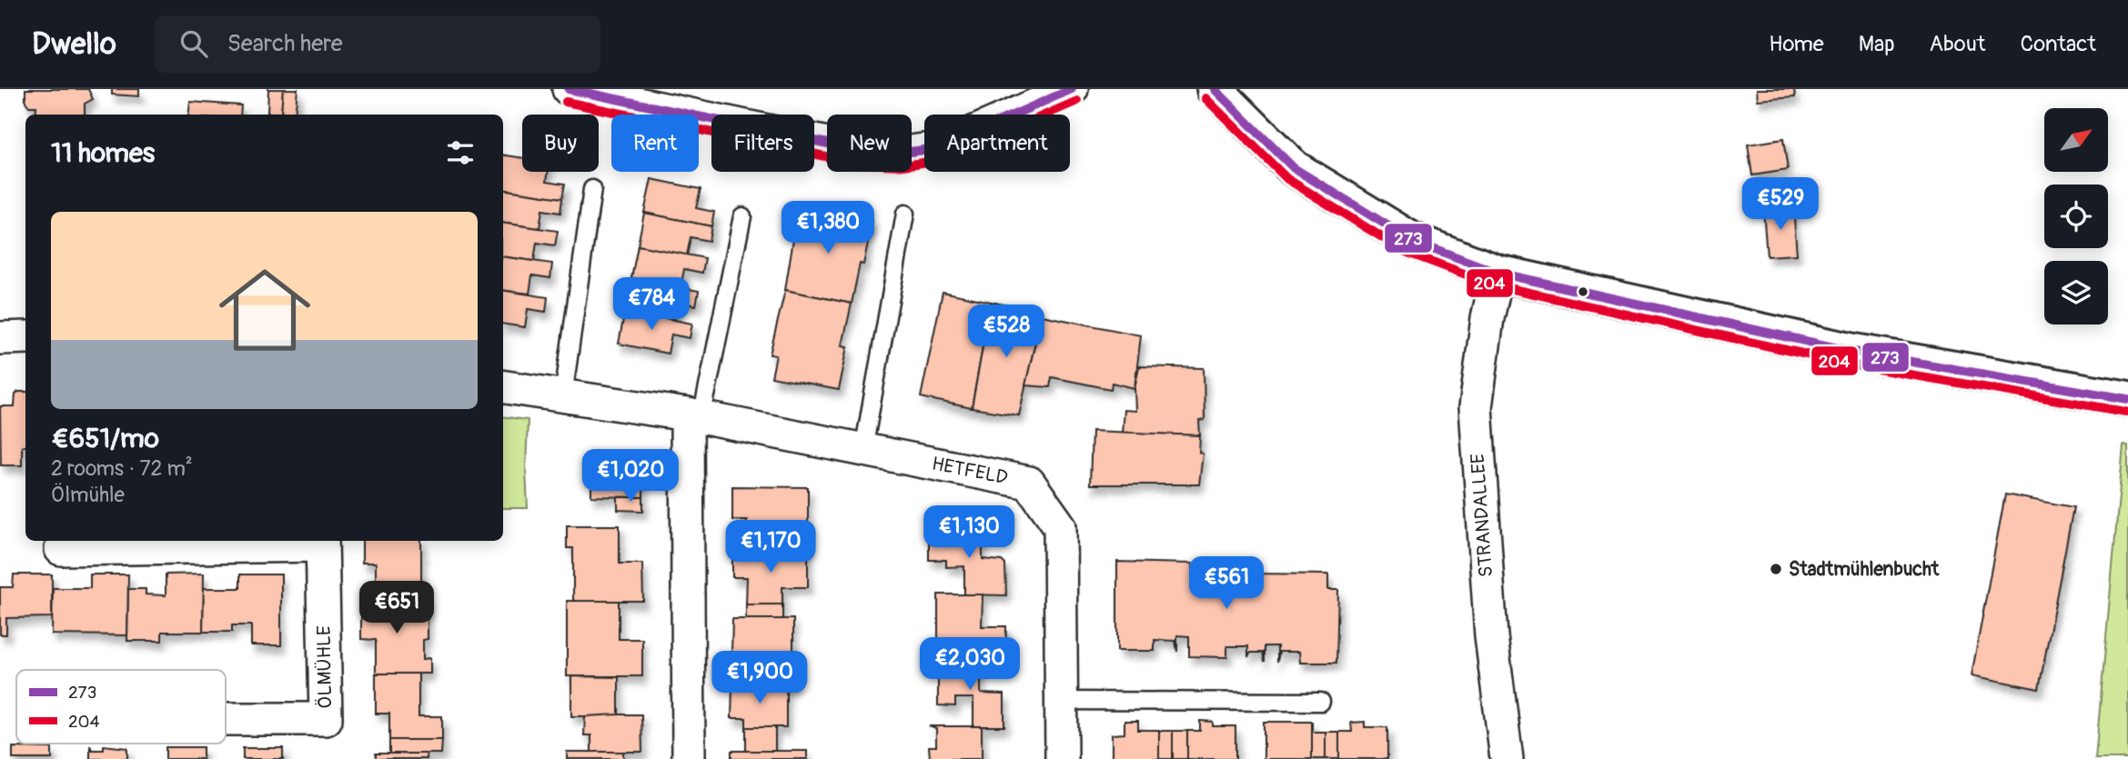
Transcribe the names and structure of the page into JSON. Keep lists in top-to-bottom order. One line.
{"streets":{"street":["HETFELD","STRANDALLEE","ÖLMÜHLE"]},"places":["Stadtmühlenbucht"],"lines":["transit line 273","transit line 204"],"legend":["273","204"],"north":"top right","page":{"header":"Dwello","search":"Search here","nav":["Home","Map","About","Contact"],"chip":["Buy","Rent","Filters","New","Apartment"],"heading":"11 homes","price":["€529","€1,380","€784","€528","€1,020","€1,130","€1,170","€561","€651","€2,030","€1,900"],"list":[{"name":"€651/mo","note":"2 rooms · 72 m² · Ölmühle"}]}}
